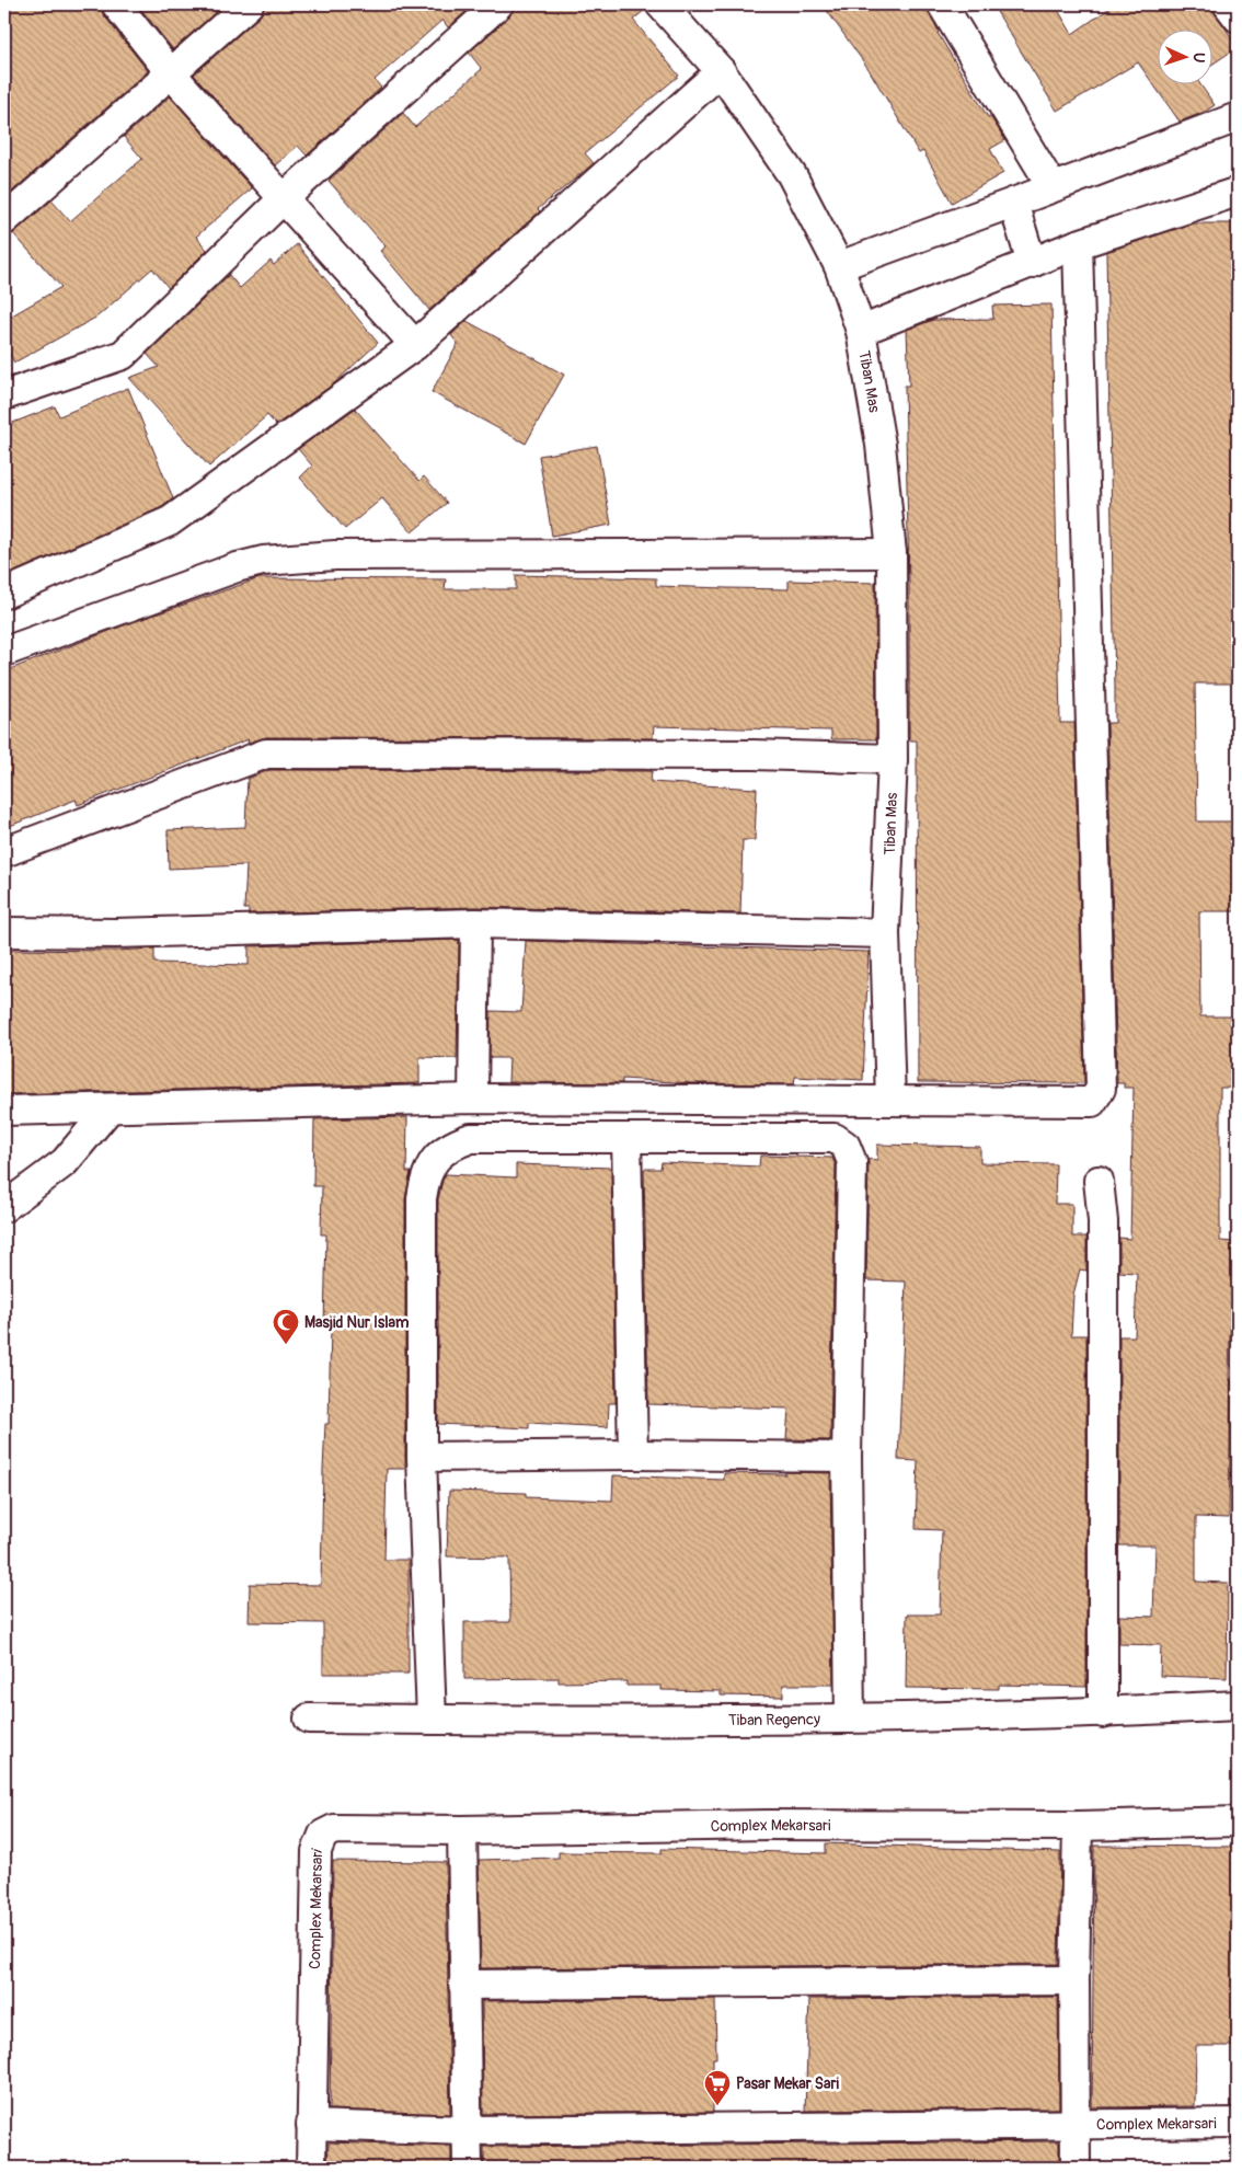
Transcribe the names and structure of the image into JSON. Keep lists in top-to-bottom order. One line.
{"streets":{"street":["Tiban Mas","Tiban Regency","Complex Mekarsari"]},"places":{"mosque":["Masjid Nur Islam"],"supermarket":["Pasar Mekar Sari"]},"north":"right"}
